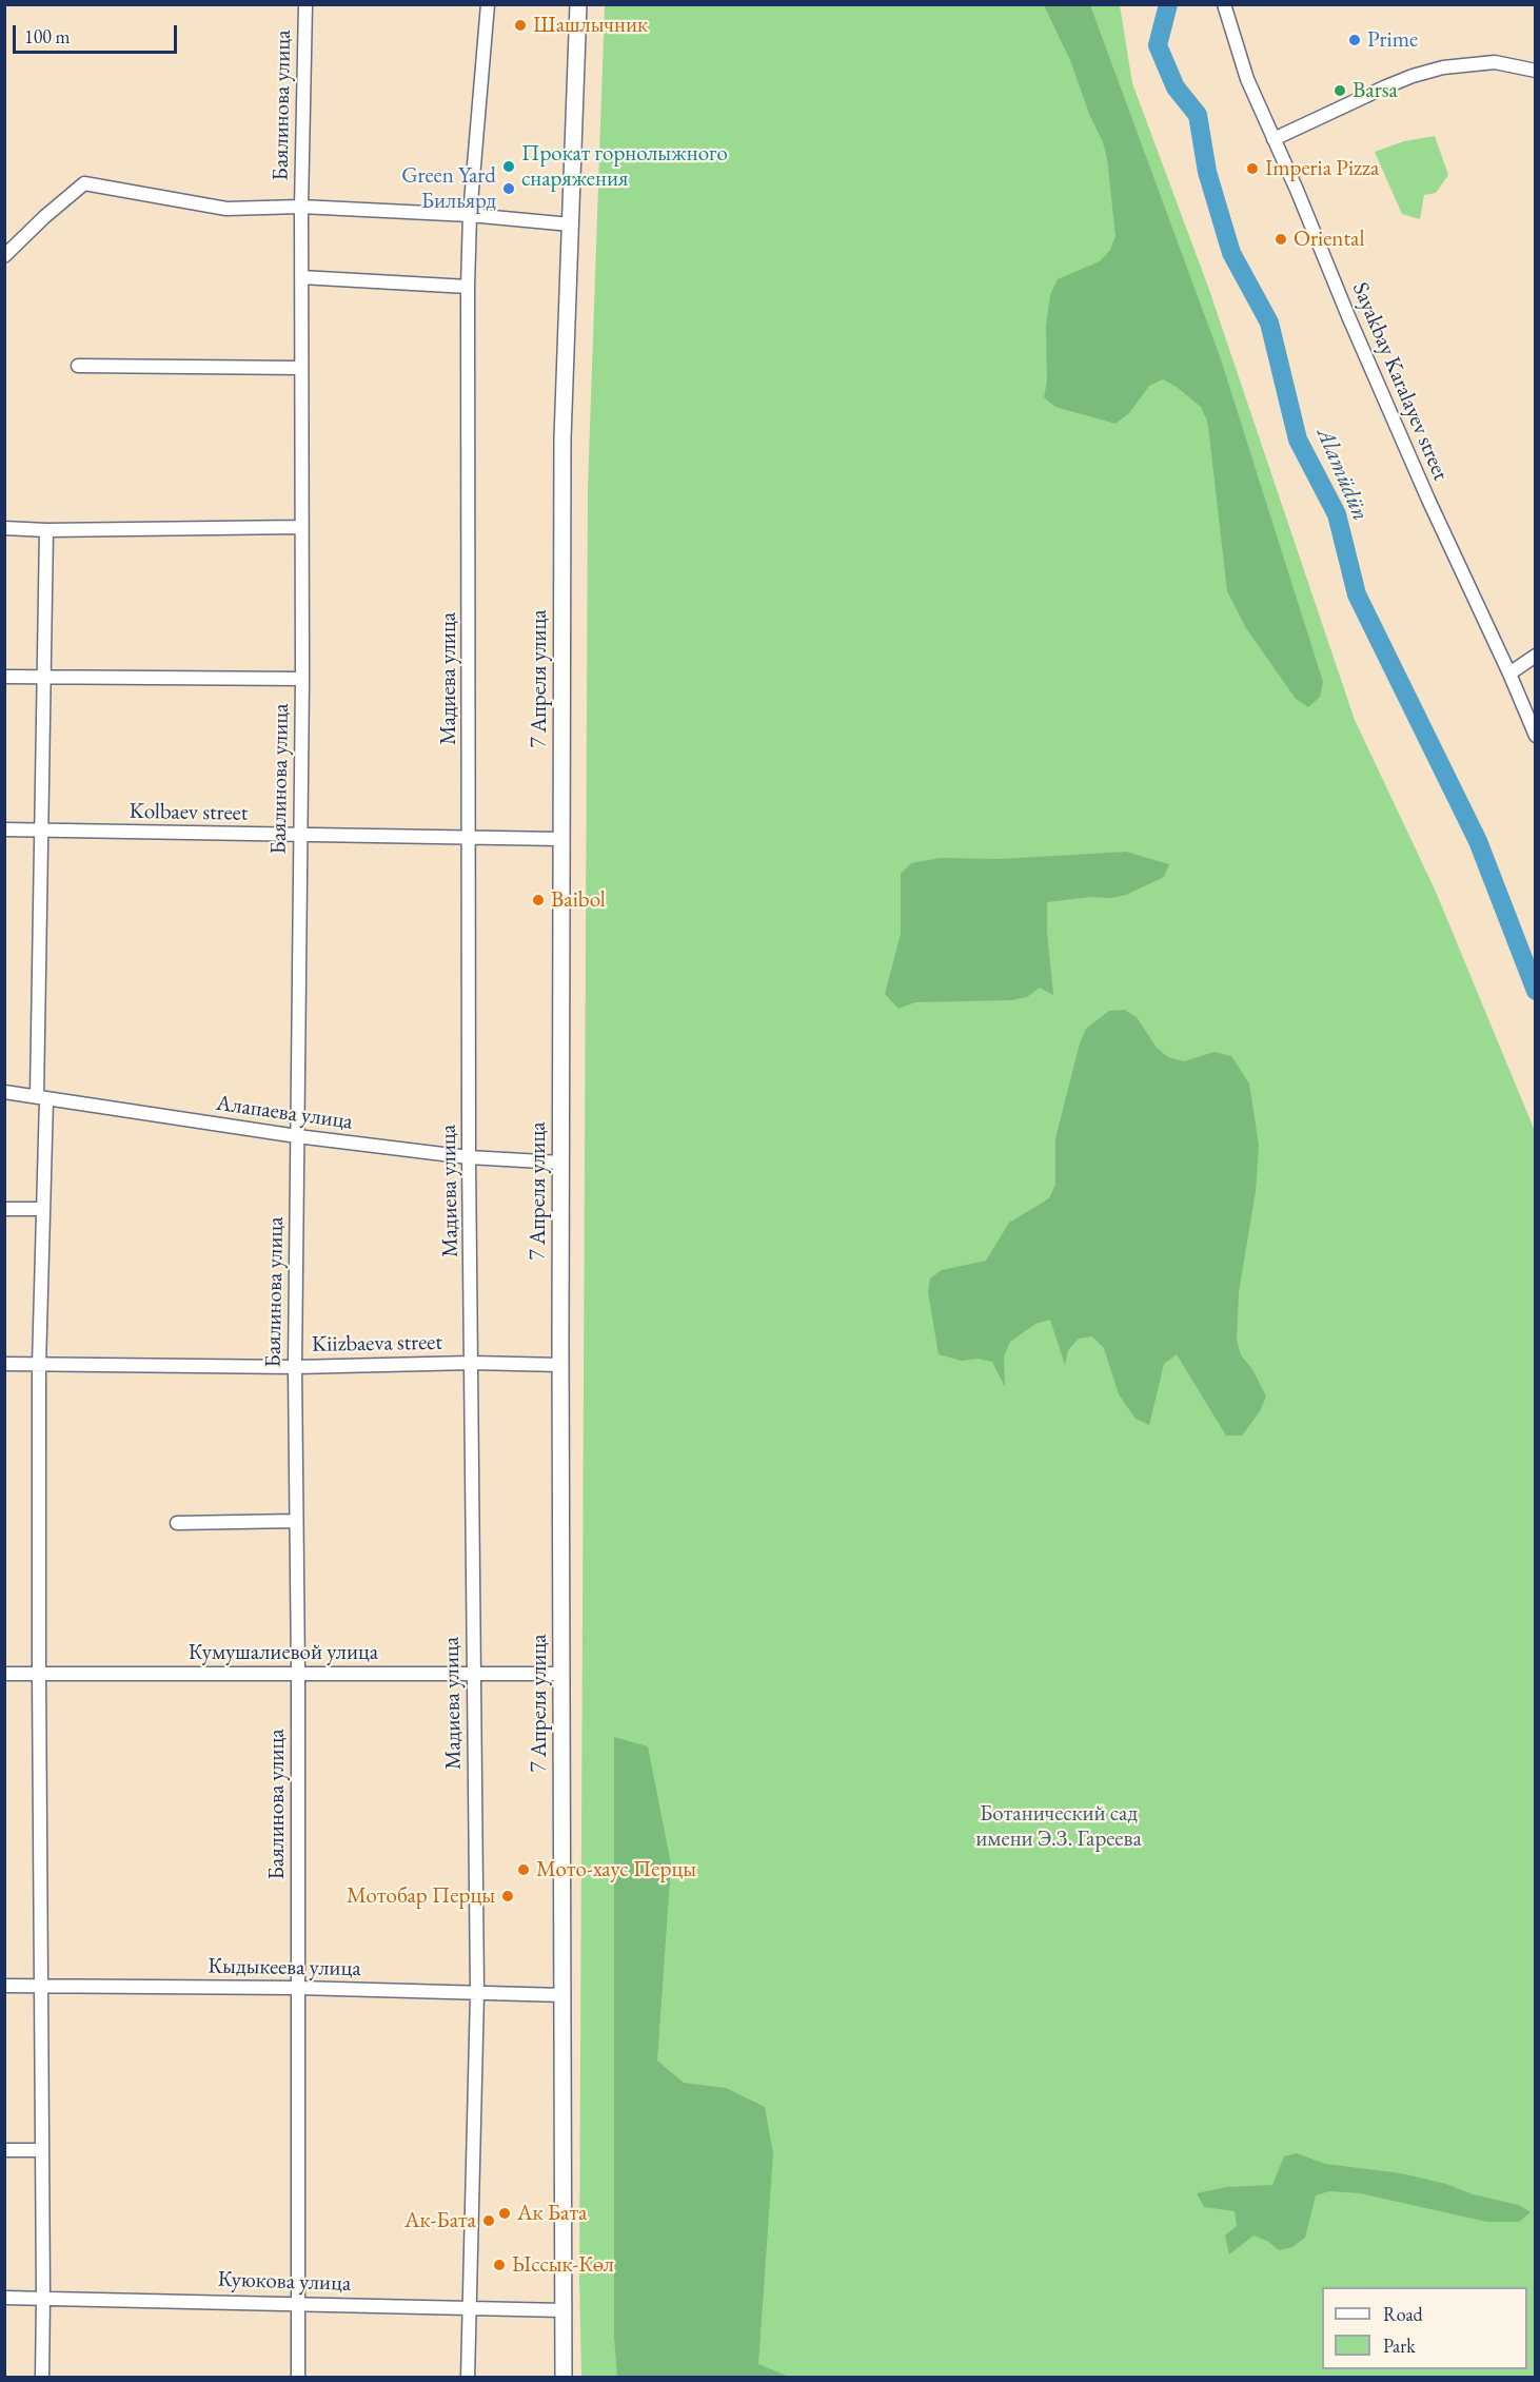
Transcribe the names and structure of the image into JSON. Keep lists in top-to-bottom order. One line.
{"streets":{"main road":["7 Апреля улица"],"street":["Баялинова улица","Sayakbay Karalayev street","Мадиева улица","Kolbaev street","Алапаева улица","Kiizbaeva street","Кумушалиевой улица","Кыдыкеева улица","Куюкова улица"]},"crossings":[["Баялинова улица","Мадиева улица"],["Баялинова улица","7 Апреля улица"],["Баялинова улица","Kolbaev street"],["Баялинова улица","Алапаева улица"],["Баялинова улица","Kiizbaeva street"],["Баялинова улица","Кумушалиевой улица"],["Баялинова улица","Кыдыкеева улица"],["Баялинова улица","Куюкова улица"],["Мадиева улица","Kolbaev street"],["Мадиева улица","Алапаева улица"],["Мадиева улица","Kiizbaeva street"],["Мадиева улица","Кумушалиевой улица"],["Мадиева улица","Кыдыкеева улица"],["Мадиева улица","Куюкова улица"],["7 Апреля улица","Kolbaev street"],["7 Апреля улица","Алапаева улица"],["7 Апреля улица","Kiizbaeva street"],["7 Апреля улица","Кумушалиевой улица"],["7 Апреля улица","Кыдыкеева улица"],["7 Апреля улица","Куюкова улица"]],"water":["Alamüdün"],"parks":["Ботанический сад имени Э.З. Гареева"],"places":["Шашлычник","Prime","Barsa","Прокат горнолыжного снаряжения","Imperia Pizza","Green Yard Бильярд","Oriental","Baibol","Мото-хаус Перцы","Мотобар Перцы","Ак Бата","Ак-Бата","Ыссык-Көл"],"legend":["Road","Park"],"scale_bar":"100 m"}
